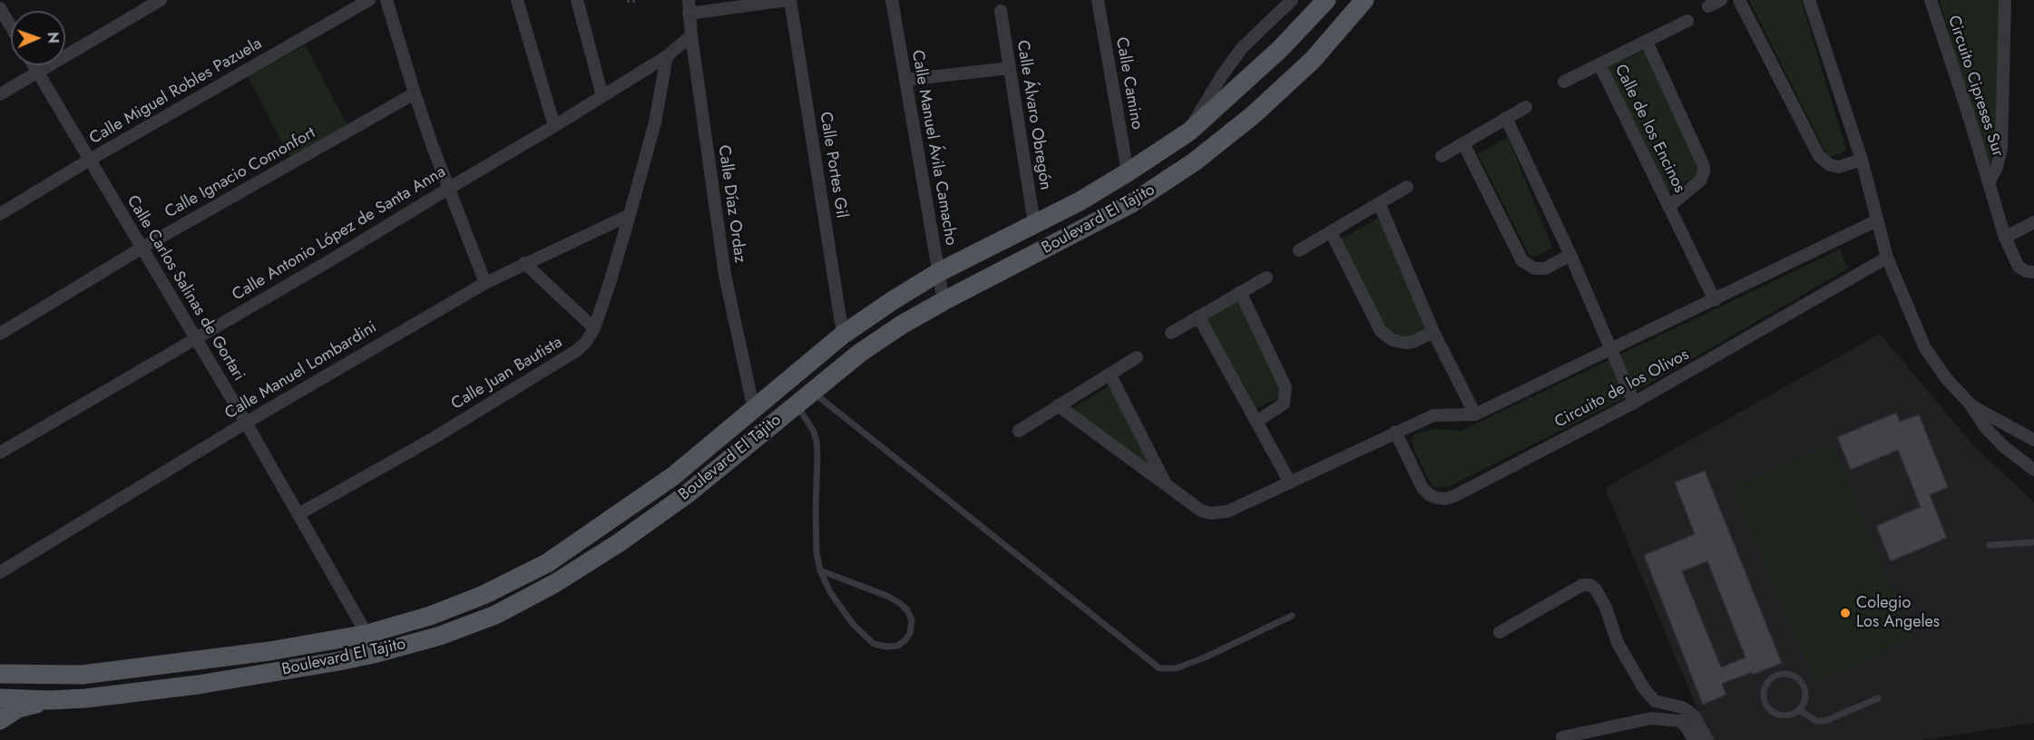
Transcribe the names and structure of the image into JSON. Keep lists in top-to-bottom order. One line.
{"streets":{"main road":["Boulevard El Tajito"],"street":["Calle Camino","Circuito Cipreses Sur","Calle Miguel Robles Pazuela","Calle Álvaro Obregón","Calle de los Encinos","Calle Manuel Ávila Camacho","Calle Portes Gil","Calle Ignacio Comonfort","Calle Díaz Ordaz","Calle Antonio López de Santa Anna","Calle Carlos Salinas de Gortari","Calle Manuel Lombardini","Calle Juan Bautista","Circuito de los Olivos"]},"crossings":[["Calle Camino","Boulevard El Tajito"],["Calle Miguel Robles Pazuela","Calle Carlos Salinas de Gortari"],["Calle Álvaro Obregón","Boulevard El Tajito"],["Calle Manuel Ávila Camacho","Boulevard El Tajito"],["Calle Portes Gil","Boulevard El Tajito"],["Calle Ignacio Comonfort","Calle Carlos Salinas de Gortari"],["Calle Díaz Ordaz","Boulevard El Tajito"],["Calle Díaz Ordaz","Calle Antonio López de Santa Anna"],["Boulevard El Tajito","Calle Carlos Salinas de Gortari"],["Calle Antonio López de Santa Anna","Calle Carlos Salinas de Gortari"],["Calle Antonio López de Santa Anna","Calle Juan Bautista"],["Calle Carlos Salinas de Gortari","Calle Manuel Lombardini"],["Calle Carlos Salinas de Gortari","Calle Juan Bautista"],["Calle Manuel Lombardini","Calle Juan Bautista"]],"places":["Colegio Los Angeles"],"north":"right"}
